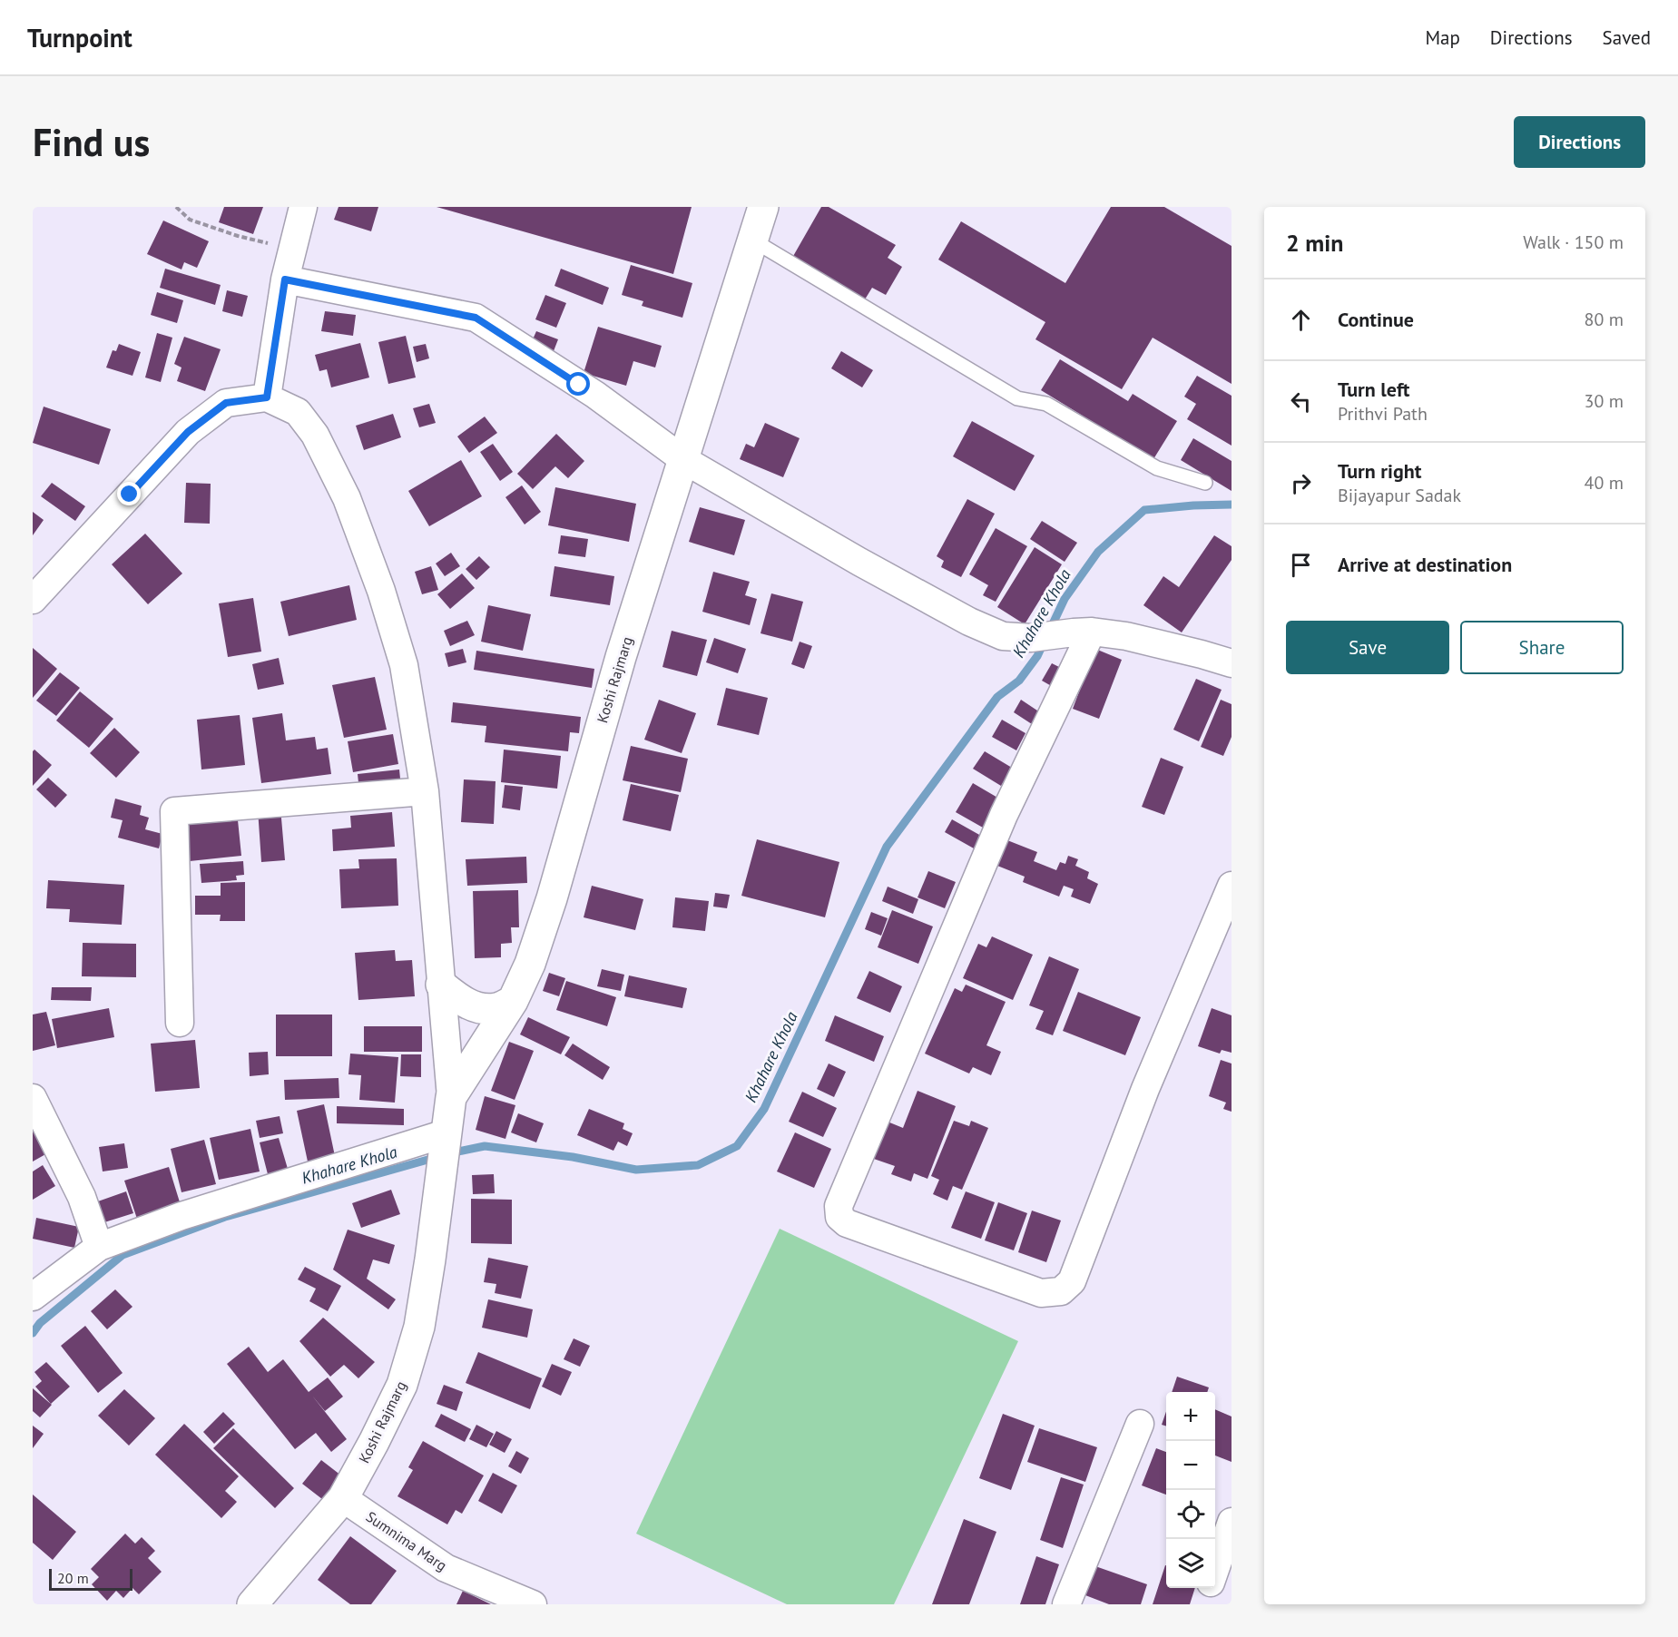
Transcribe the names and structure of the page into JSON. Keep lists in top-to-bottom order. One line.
{"streets":{"main road":["Koshi Rajmarg"],"street":["Sumnima Marg"]},"crossings":[["Koshi Rajmarg","Sumnima Marg"]],"water":["Khahare Khola"],"scale_bar":"20 m","page":{"header":"Turnpoint","nav":["Map","Directions","Saved"],"buttons":["Directions",["Save","Share"]],"title":"Find us","heading":["2 min","Walk · 150 m"],"list":[["Continue","80 m"],["Turn left","Prithvi Path","30 m"],["Turn right","Bijayapur Sadak","40 m"],"Arrive at destination"],"map_buttons":["+","−"],"scale":"20 m"}}
